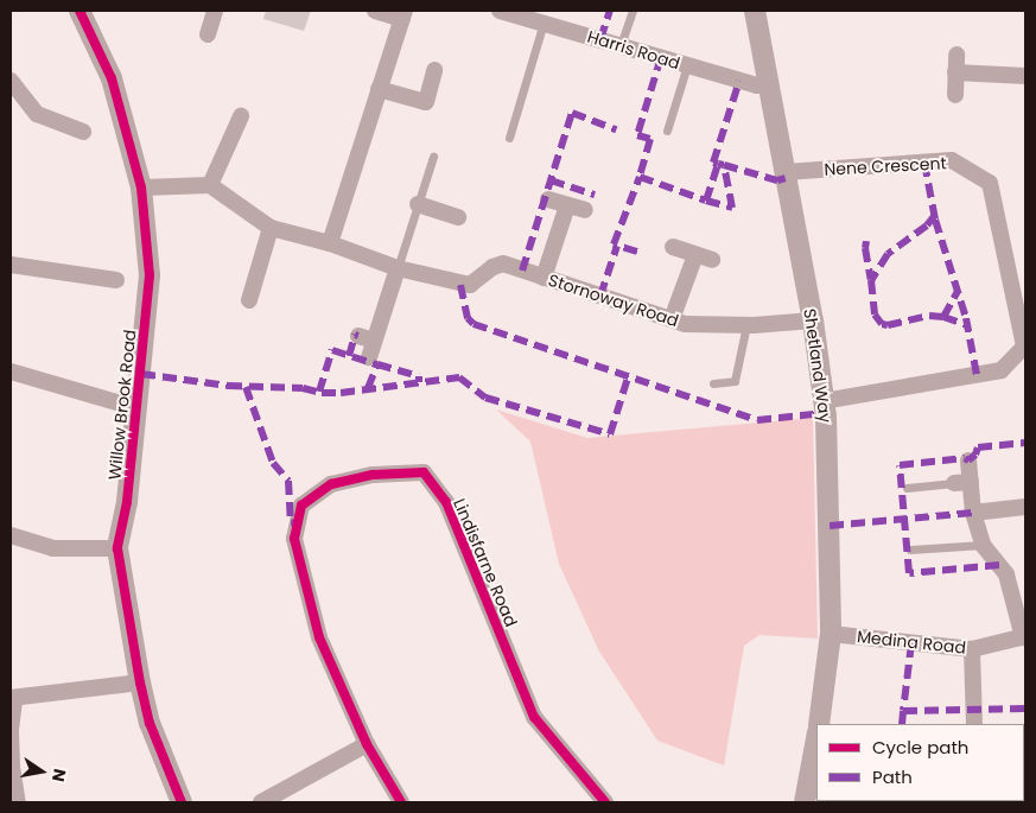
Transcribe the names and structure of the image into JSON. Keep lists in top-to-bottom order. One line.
{"streets":{"street":["Harris Road","Nene Crescent","Stornoway Road","Shetland Way","Willow Brook Road","Lindisfarne Road","Medina Road"]},"crossings":[["Harris Road","Shetland Way"],["Nene Crescent","Shetland Way"],["Stornoway Road","Shetland Way"],["Shetland Way","Medina Road"]],"legend":["Cycle path","Path"],"north":"right"}
